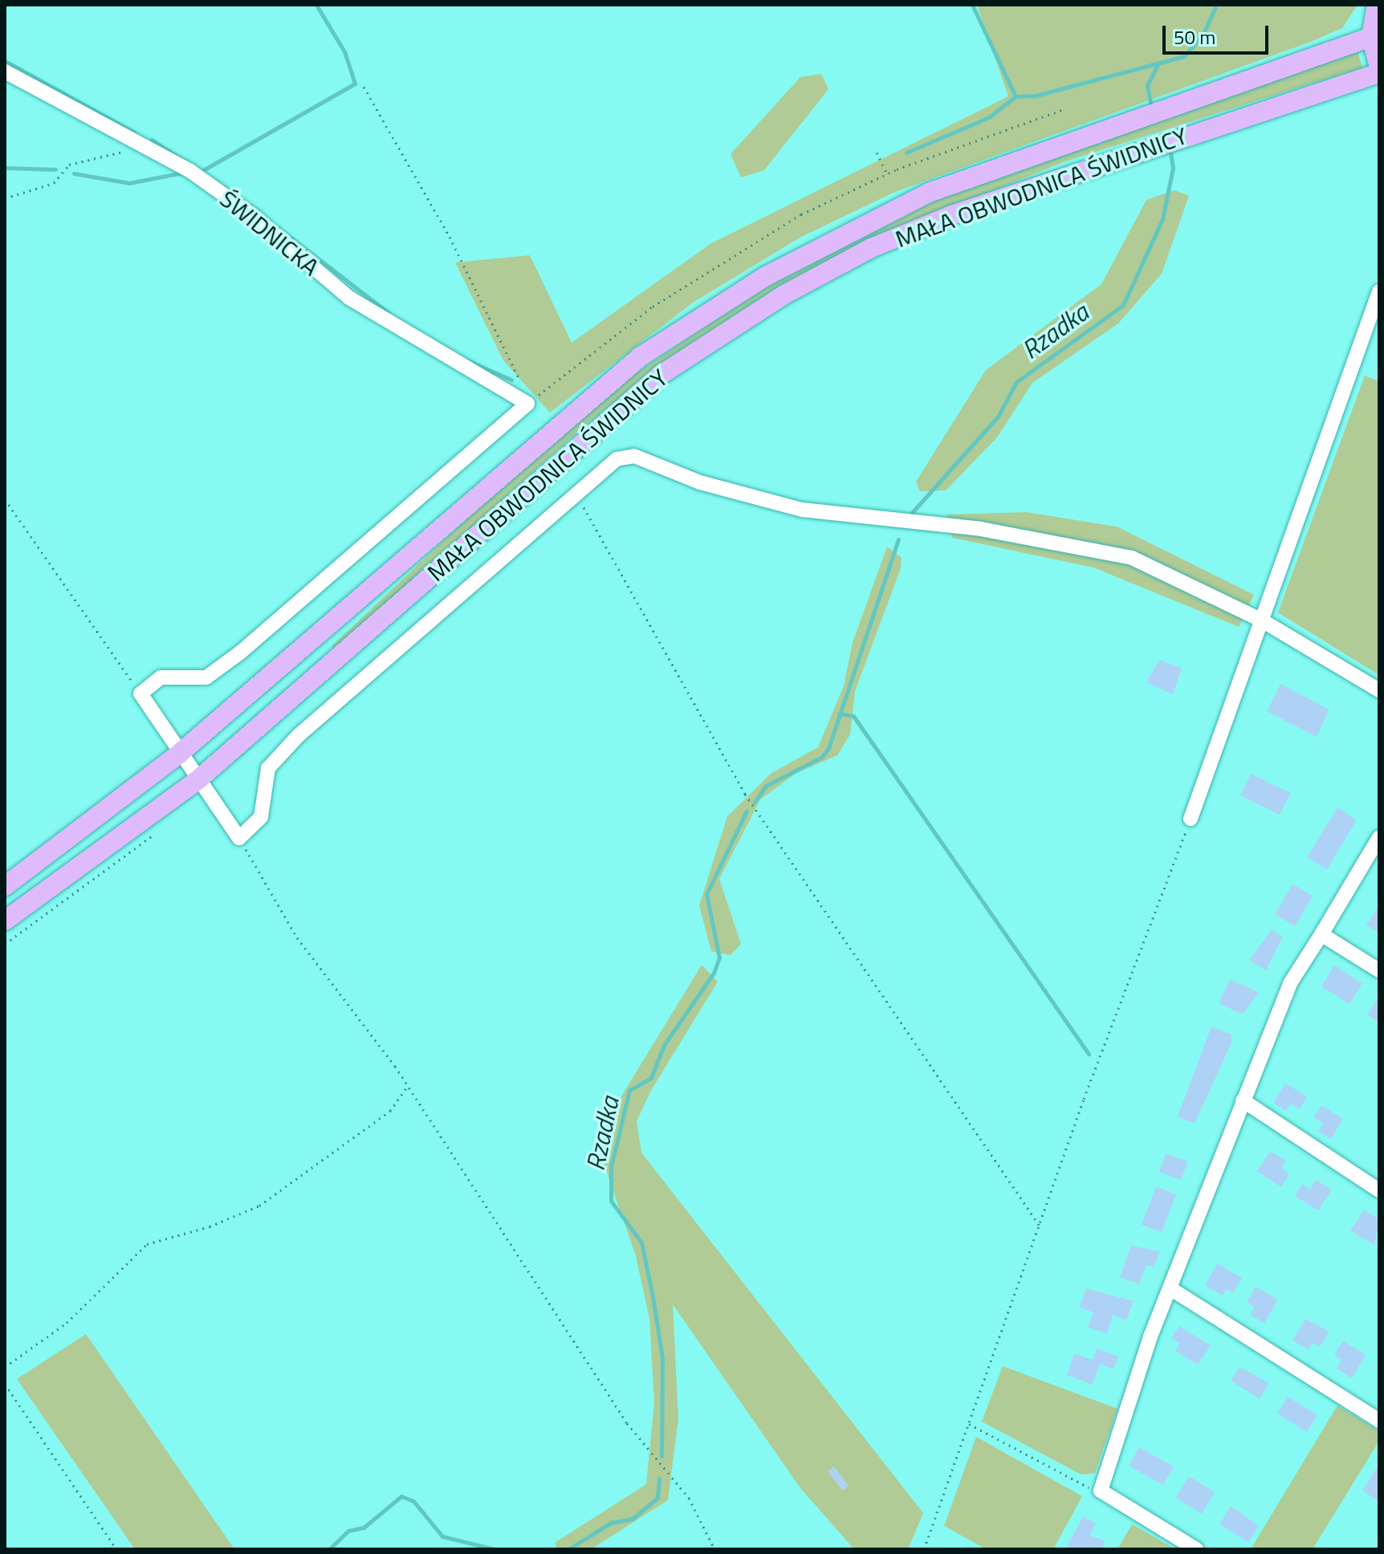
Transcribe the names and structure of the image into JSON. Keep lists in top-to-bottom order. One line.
{"streets":{"main road":["MAŁA OBWODNICA ŚWIDNICY"],"street":["ŚWIDNICKA"]},"water":["Rzadka"],"scale_bar":"50 m"}
